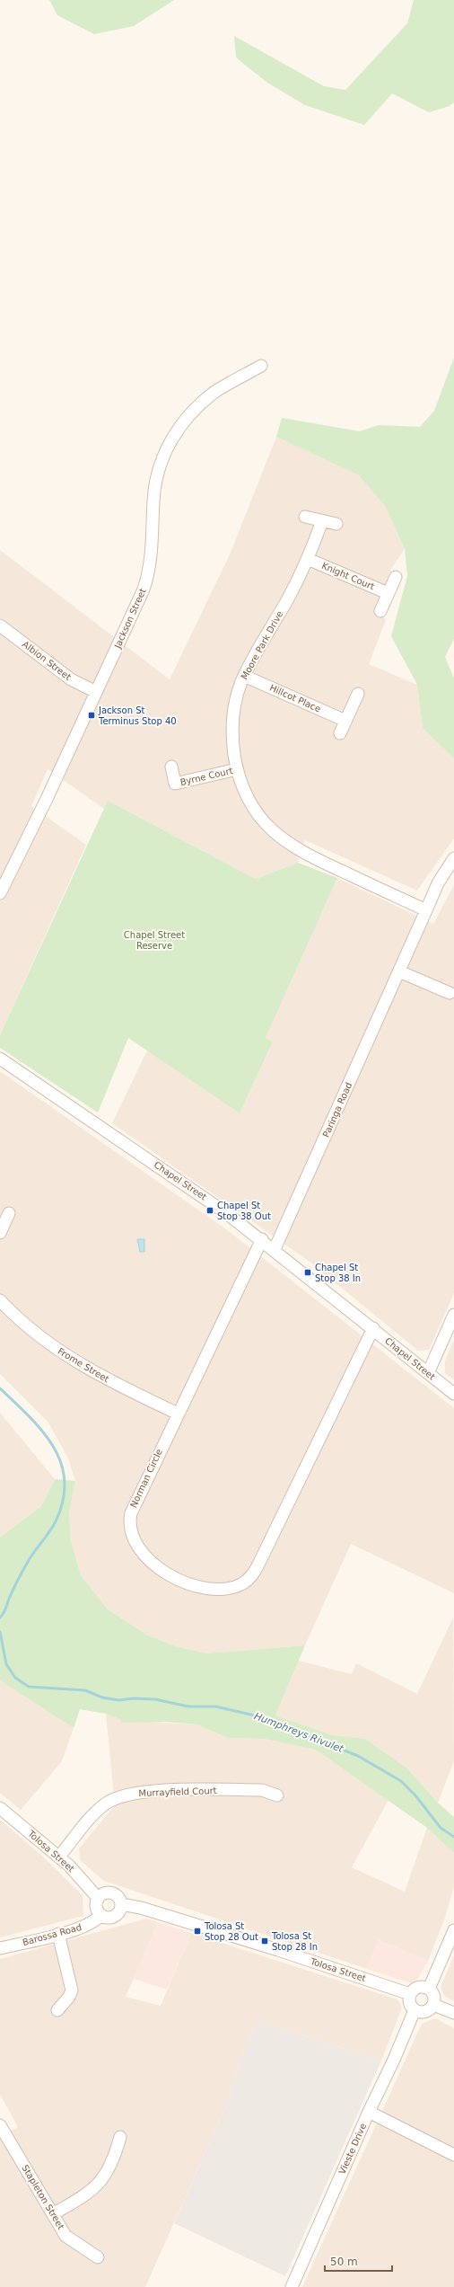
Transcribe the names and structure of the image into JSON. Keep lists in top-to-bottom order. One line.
{"streets":{"street":["Knight Court","Jackson Street","Moore Park Drive","Albion Street","Hillcot Place","Byrne Court","Paringa Road","Chapel Street","Frome Street","Norman Circle","Murrayfield Court","Tolosa Street","Barossa Road","Vieste Drive","Stapleton Street"]},"crossings":[["Knight Court","Moore Park Drive"],["Jackson Street","Albion Street"],["Moore Park Drive","Hillcot Place"],["Moore Park Drive","Byrne Court"],["Moore Park Drive","Paringa Road"],["Paringa Road","Chapel Street"],["Chapel Street","Norman Circle"],["Frome Street","Norman Circle"],["Murrayfield Court","Tolosa Street"],["Tolosa Street","Barossa Road"],["Tolosa Street","Vieste Drive"]],"water":["Humphreys Rivulet"],"parks":["Chapel Street Reserve"],"places":{"transit":["Jackson St Terminus Stop 40","Chapel St Stop 38 Out","Chapel St Stop 38 In","Tolosa St Stop 28 Out","Tolosa St Stop 28 In"]},"scale_bar":"50 m"}
